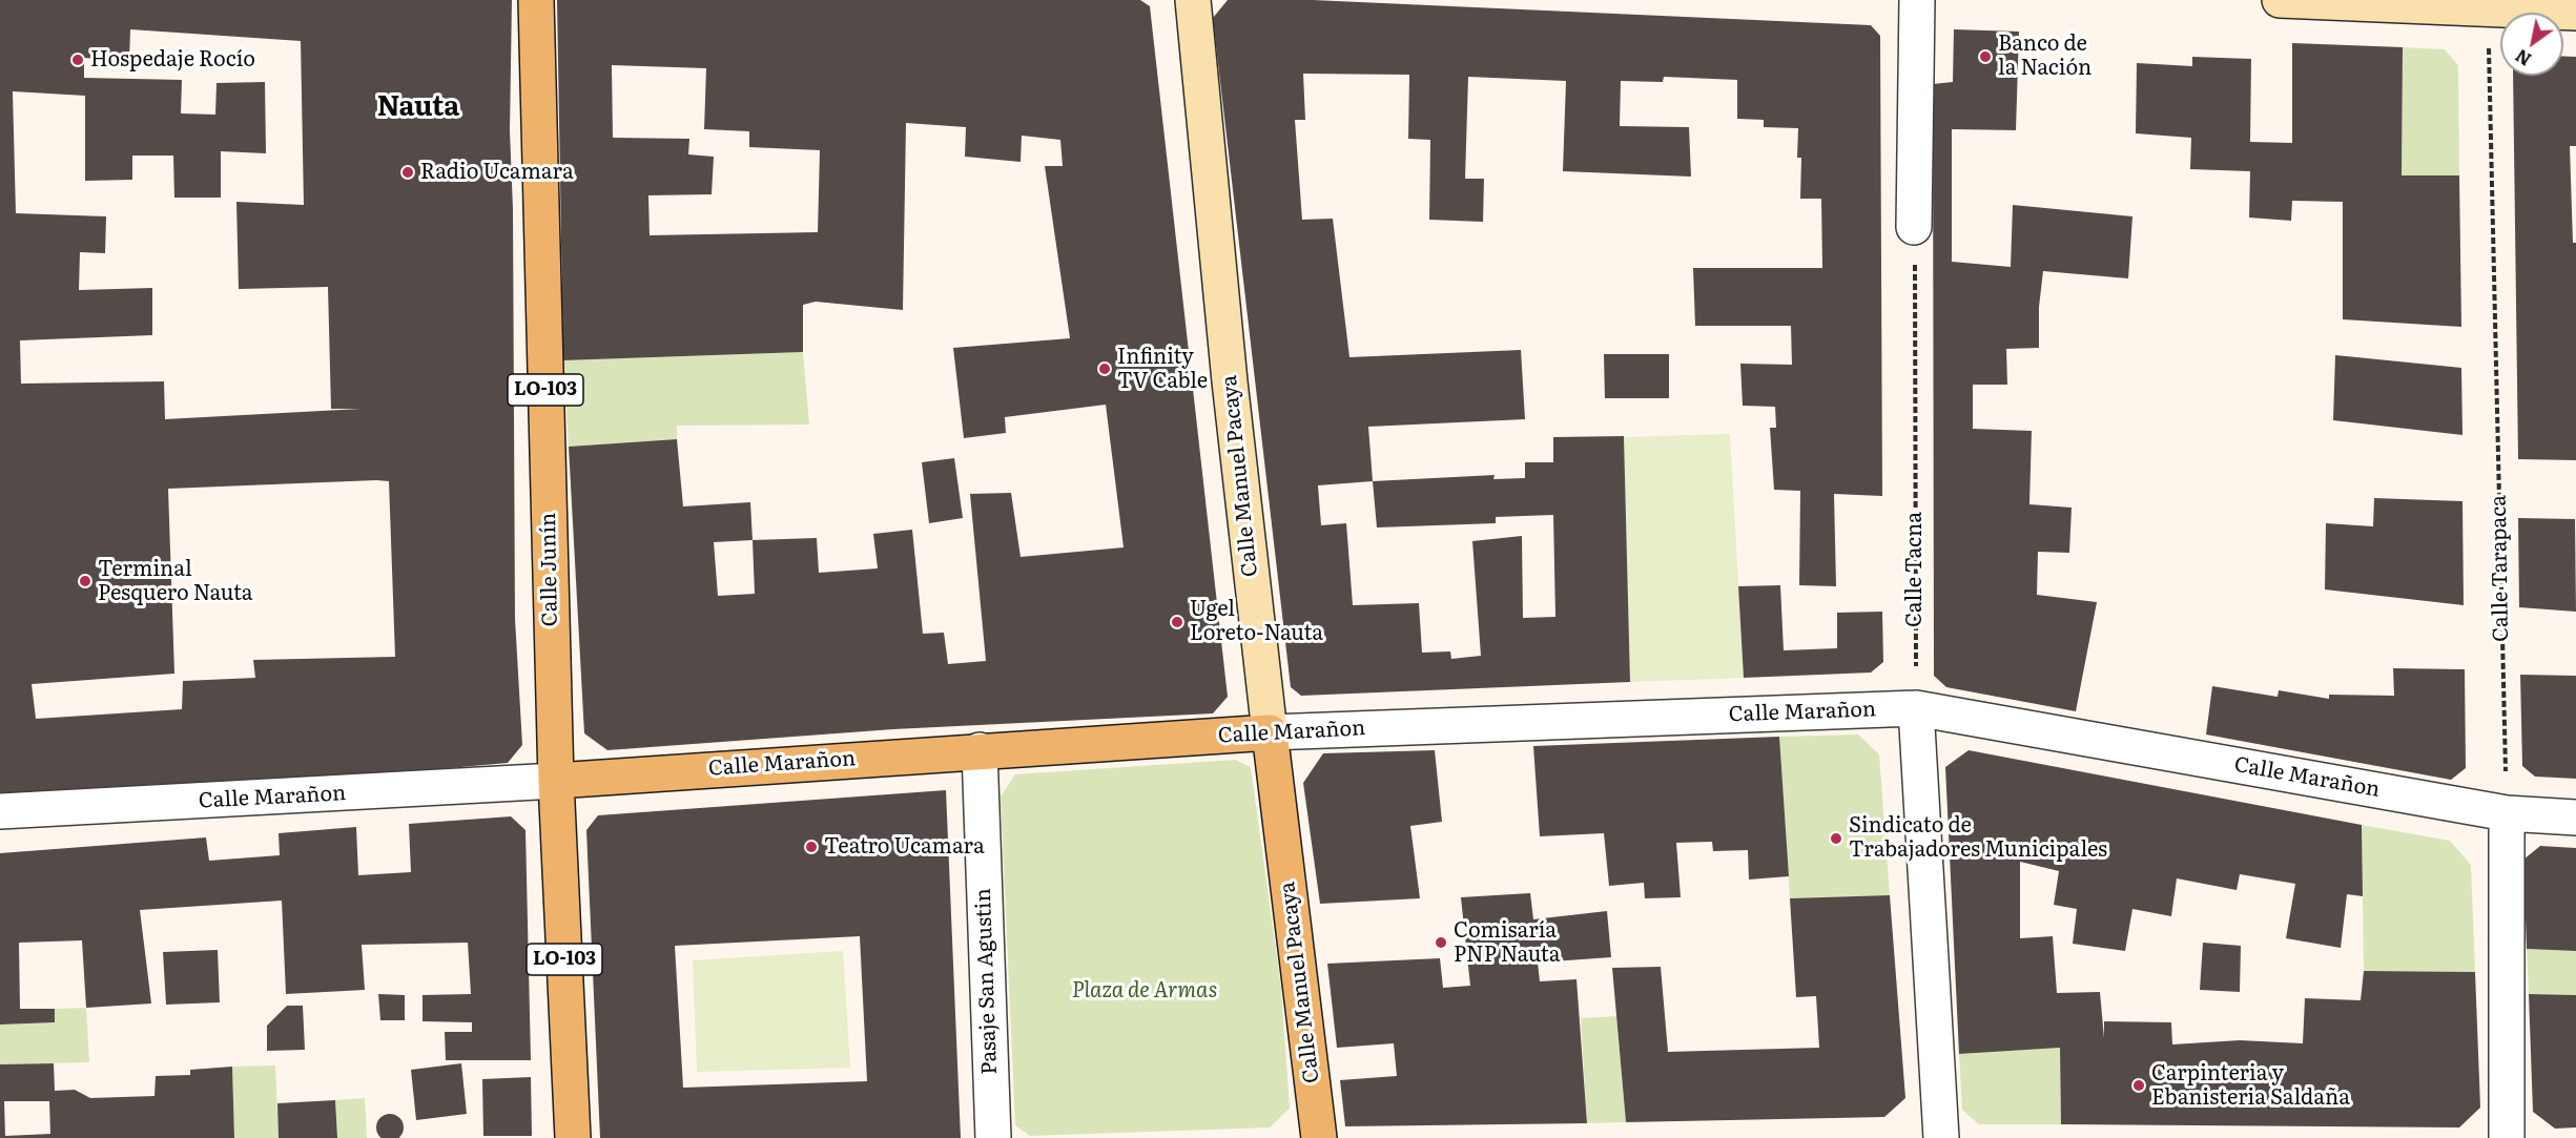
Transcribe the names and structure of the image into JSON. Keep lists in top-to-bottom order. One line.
{"streets":{"main road":["LO-103","Calle Manuel Pacaya","Calle Junín","Calle Marañon"],"street":["Pasaje San Agustin"],"path":["Calle Tarapaca","Calle Tacna"]},"crossings":[["Calle Manuel Pacaya","Calle Marañon"],["Calle Tarapaca","Calle Marañon"],["Calle Junín","Calle Marañon"],["Calle Tacna","Calle Marañon"],["Calle Marañon","Pasaje San Agustin"]],"districts":["Nauta"],"parks":["Plaza de Armas"],"places":["Banco de la Nación","Hospedaje Rocío","Radio Ucamara","Infinity TV Cable","Terminal Pesquero Nauta","Ugel Loreto-Nauta","Sindicato de Trabajadores Municipales","Teatro Ucamara","Comisaría PNP Nauta","Carpinteria y Ebanisteria Saldaña"],"north":"bottom left"}
